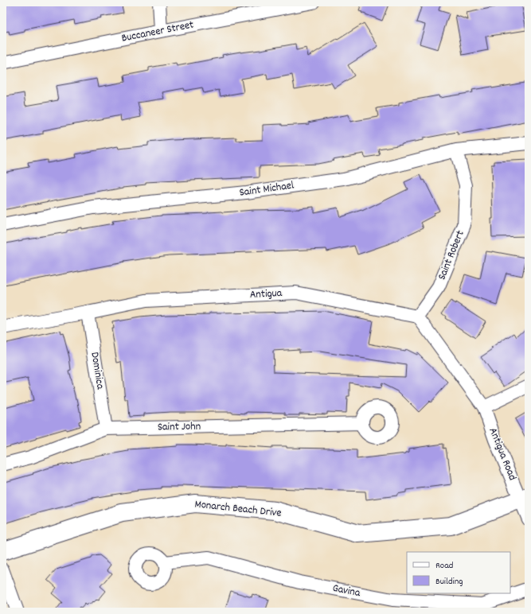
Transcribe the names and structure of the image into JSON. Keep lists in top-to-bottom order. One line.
{"streets":{"street":["Buccaneer Street","Saint Michael","Saint Robert","Antigua","Dominica","Saint John","Antigua Road","Monarch Beach Drive","Gavina"]},"crossings":[["Saint Michael","Saint Robert"],["Saint Robert","Antigua"],["Antigua","Dominica"],["Dominica","Saint John"],["Antigua Road","Monarch Beach Drive"]],"legend":["Road","Building"]}
